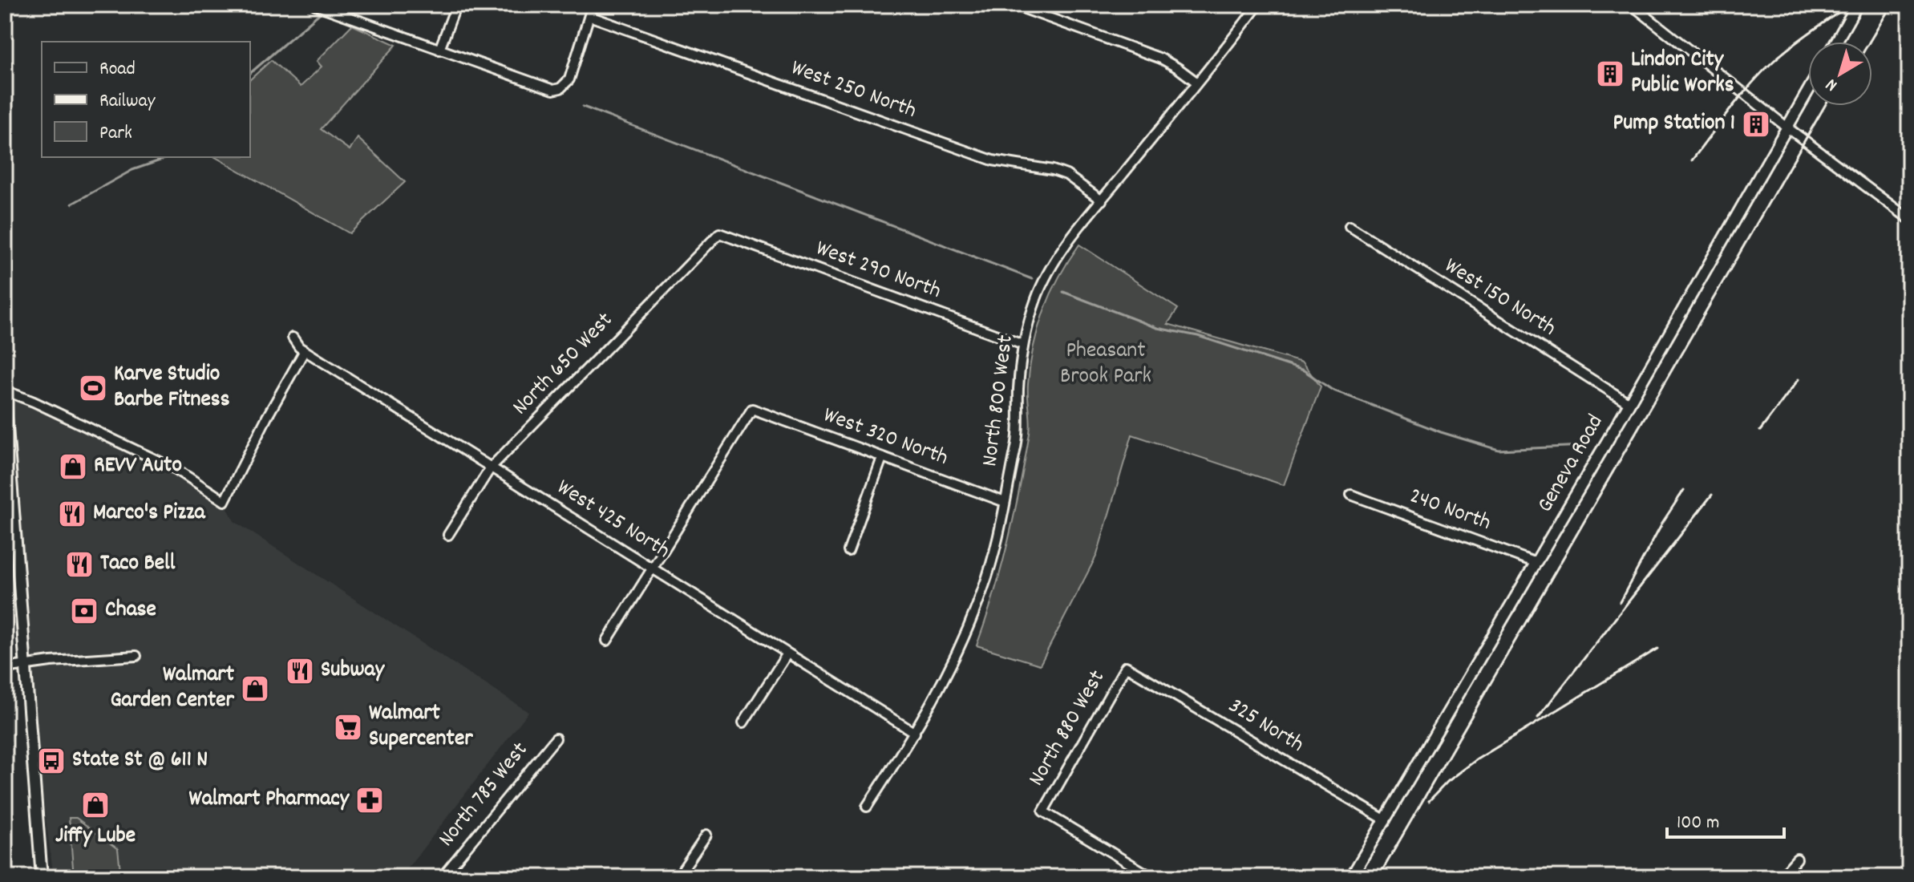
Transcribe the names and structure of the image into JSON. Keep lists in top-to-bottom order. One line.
{"streets":{"main road":["Geneva Road"],"street":["West 250 North","West 290 North","West 150 North","North 650 West","North 800 West","West 320 North","240 North","West 425 North","325 North","North 880 West","North 785 West"]},"crossings":[["West 250 North","North 800 West"],["West 290 North","North 650 West"],["West 290 North","North 800 West"],["West 150 North","Geneva Road"],["North 650 West","West 425 North"],["North 800 West","West 320 North"],["North 800 West","West 425 North"],["West 320 North","West 425 North"],["Geneva Road","240 North"],["Geneva Road","325 North"],["325 North","North 880 West"]],"parks":["Pheasant Brook Park"],"places":{"building":["Lindon City Public Works","Pump Station 1"],"sports":["Karve Studio Barbe Fitness"],"shop":["REVV Auto","Walmart Garden Center","Jiffy Lube"],"restaurant":["Marco's Pizza","Taco Bell","Subway"],"bank":["Chase"],"supermarket":["Walmart Supercenter"],"bus stop":["State St @ 611 N"],"pharmacy":["Walmart Pharmacy"]},"legend":["Road","Railway","Park"],"scale_bar":"100 m","north":"bottom left"}
